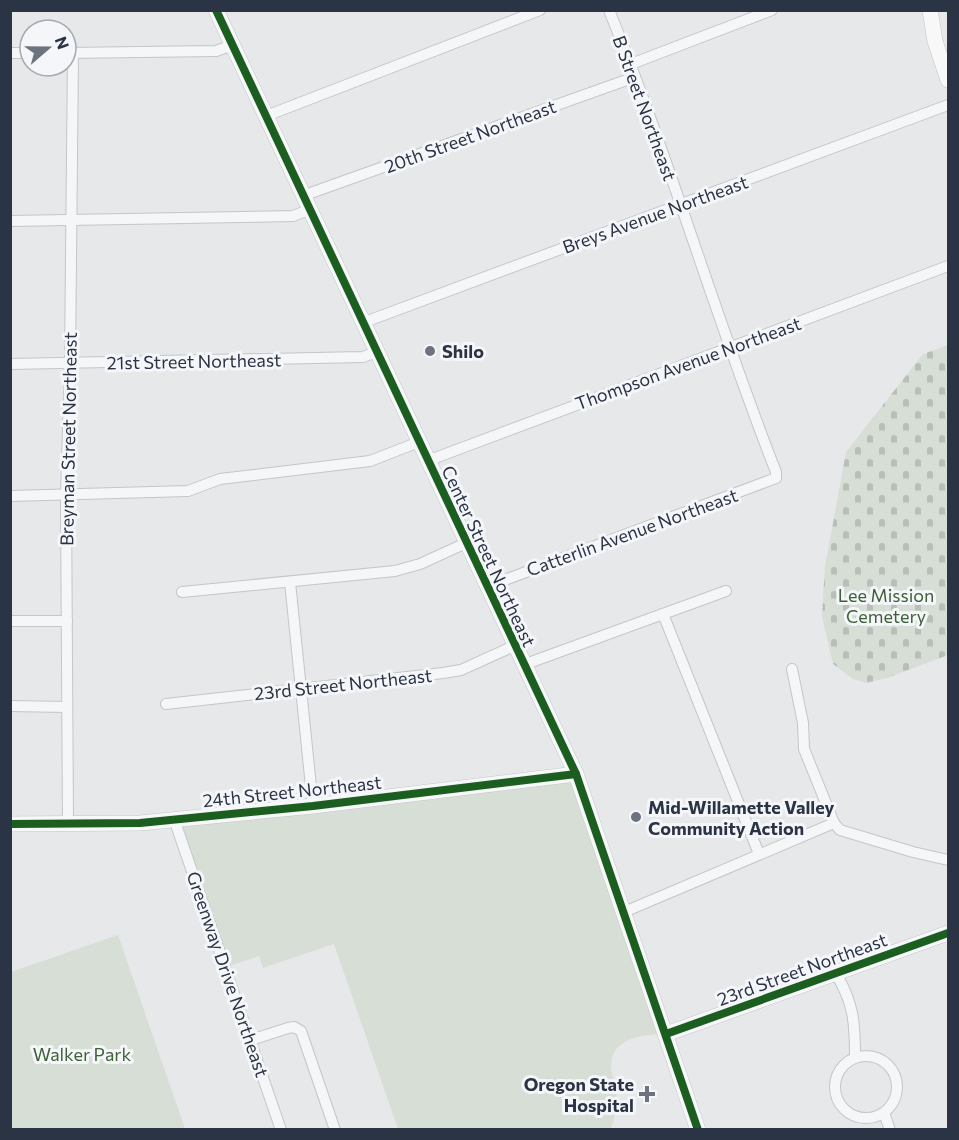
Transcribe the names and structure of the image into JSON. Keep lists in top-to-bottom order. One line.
{"streets":{"main road":["Center Street Northeast","23rd Street Northeast","24th Street Northeast"],"street":["B Street Northeast","20th Street Northeast","Breys Avenue Northeast","21st Street Northeast","Thompson Avenue Northeast","Breyman Street Northeast","Catterlin Avenue Northeast","Greenway Drive Northeast"]},"crossings":[["B Street Northeast","20th Street Northeast"],["B Street Northeast","Breys Avenue Northeast"],["B Street Northeast","Thompson Avenue Northeast"],["B Street Northeast","Catterlin Avenue Northeast"],["20th Street Northeast","Breyman Street Northeast"],["20th Street Northeast","Center Street Northeast"],["Breys Avenue Northeast","Center Street Northeast"],["21st Street Northeast","Breyman Street Northeast"],["21st Street Northeast","Center Street Northeast"],["Thompson Avenue Northeast","Center Street Northeast"],["Breyman Street Northeast","24th Street Northeast"],["Catterlin Avenue Northeast","Center Street Northeast"],["Center Street Northeast","23rd Street Northeast"],["Center Street Northeast","24th Street Northeast"],["24th Street Northeast","Greenway Drive Northeast"]],"parks":["Lee Mission Cemetery","Walker Park"],"places":{"other":["Shilo","Mid-Willamette Valley Community Action"],"health":["Oregon State Hospital"]},"north":"right"}
